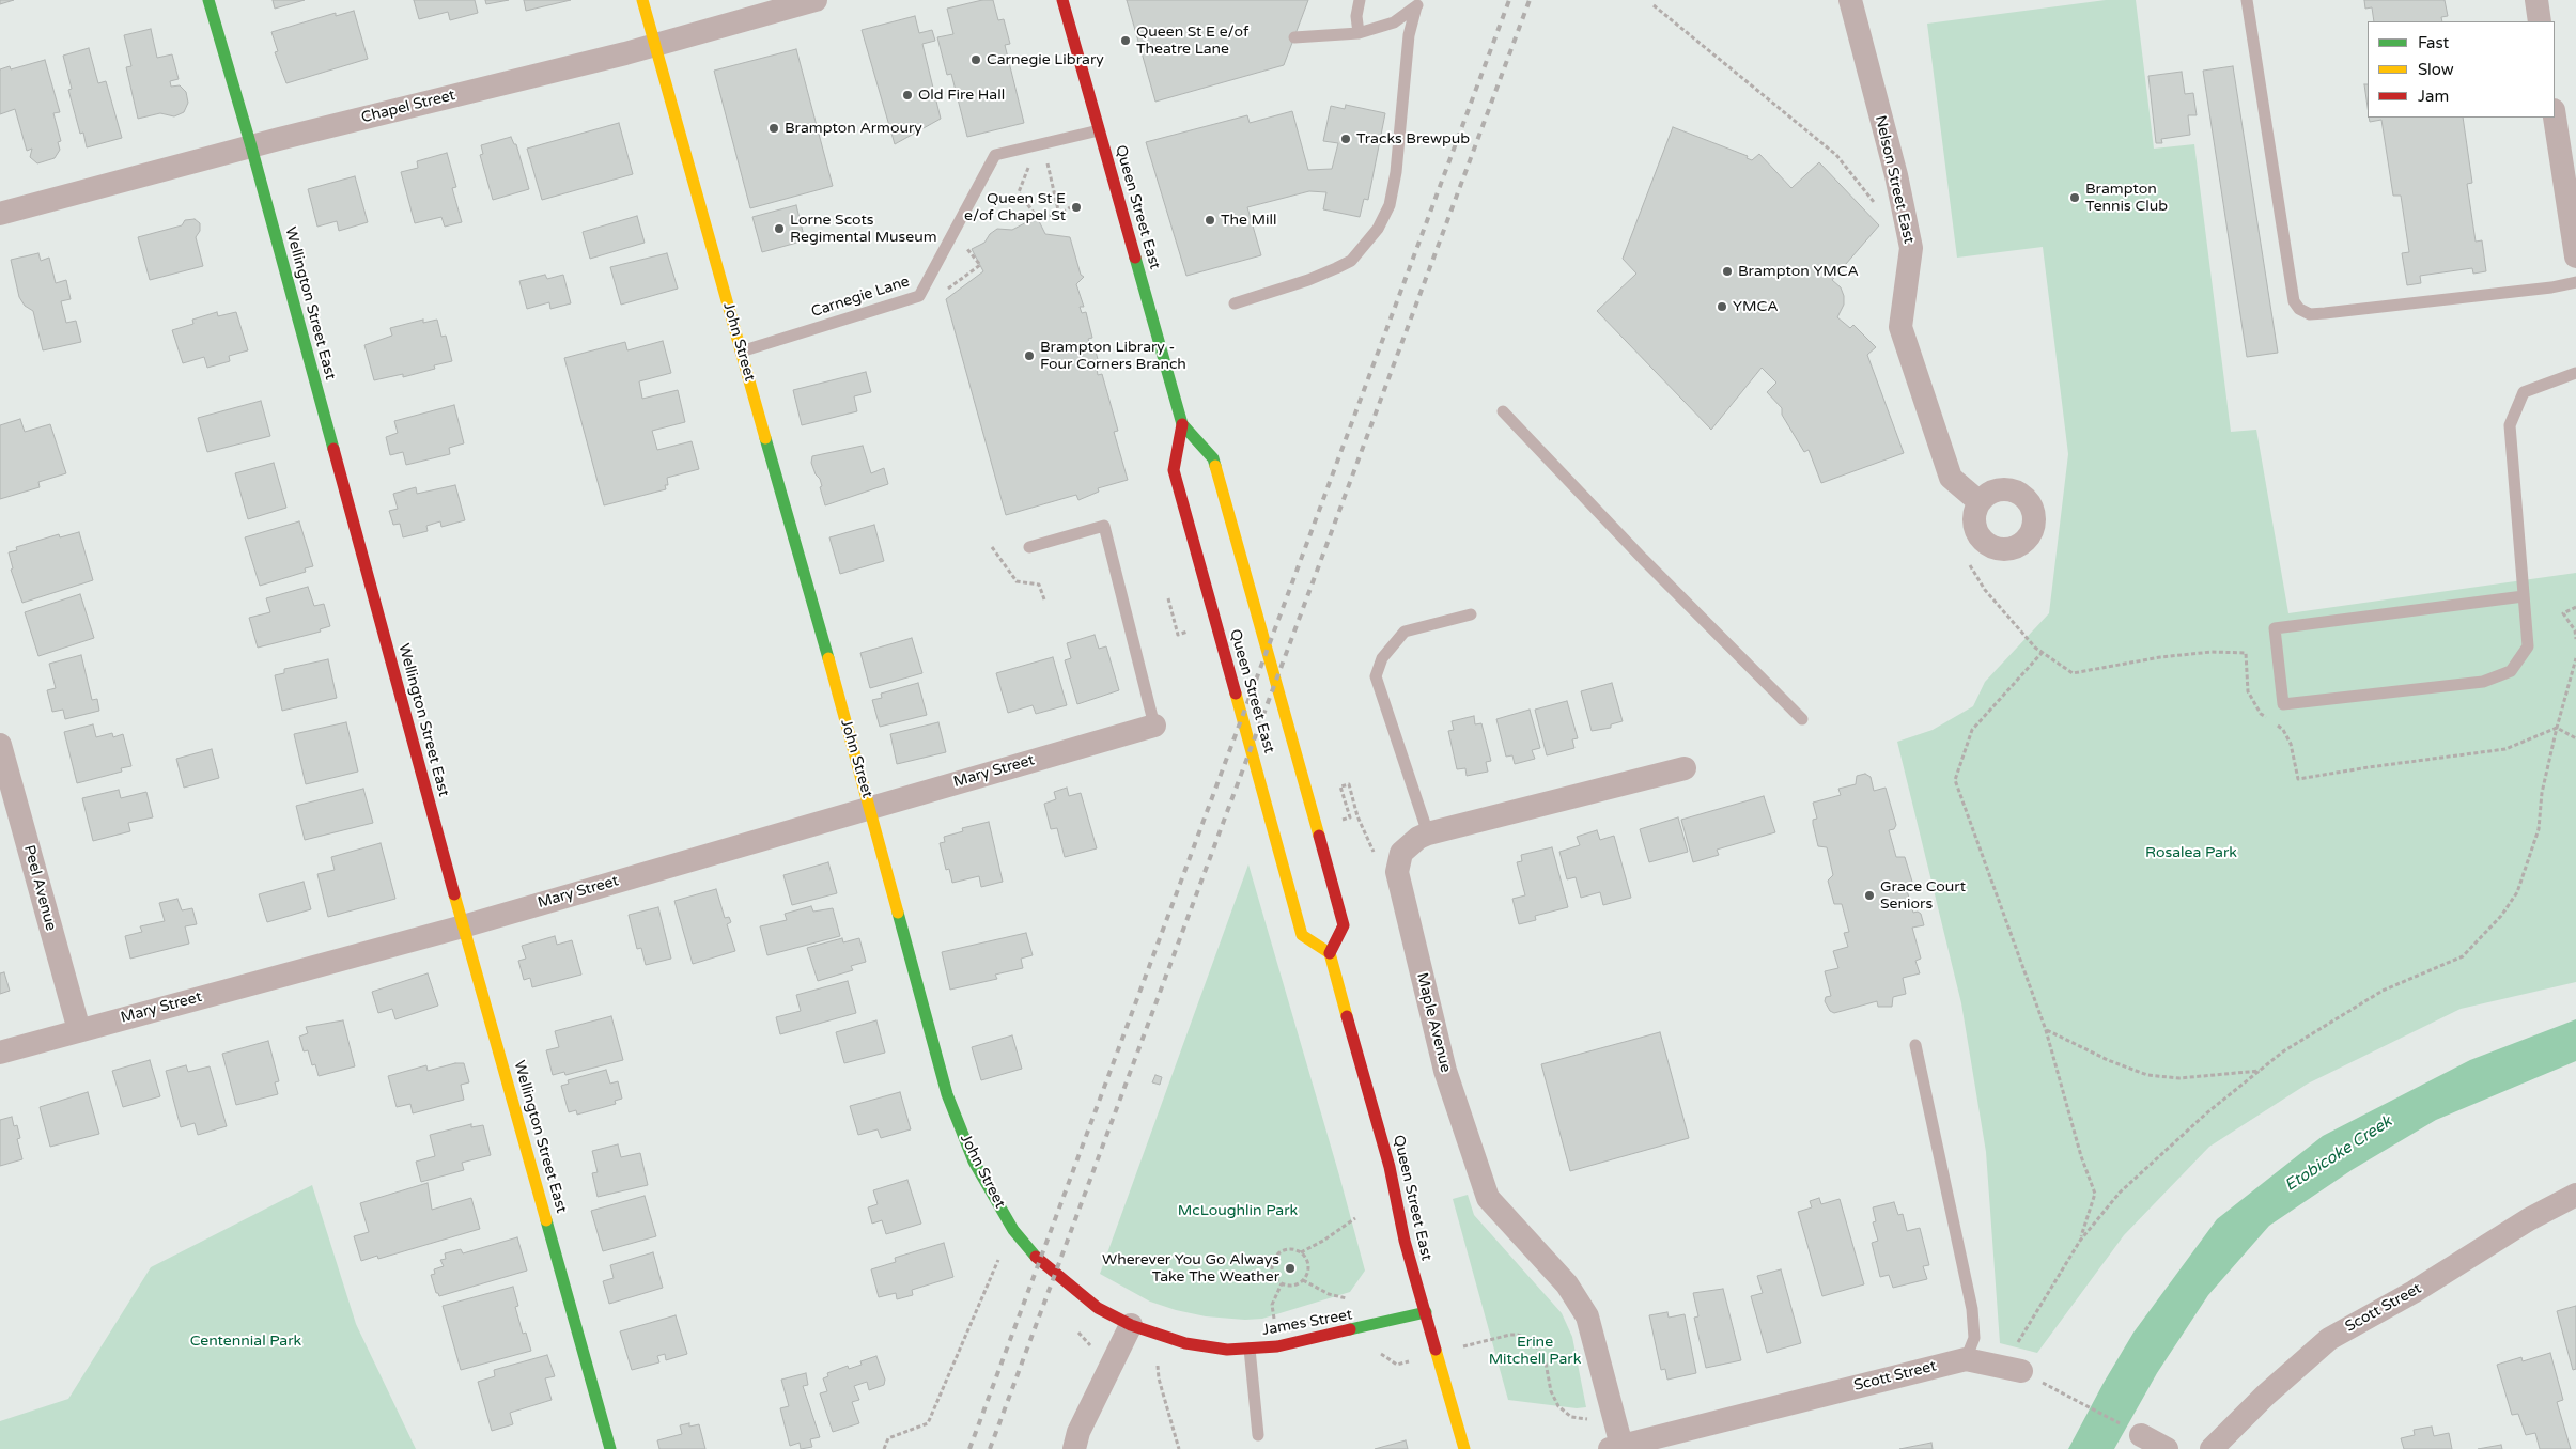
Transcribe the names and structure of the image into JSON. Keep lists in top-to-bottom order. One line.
{"streets":{"street":["Chapel Street","Nelson Street East","Queen Street East","Wellington Street East","John Street","Mary Street","Peel Avenue","Maple Avenue","Scott Street","James Street"],"lane":["Carnegie Lane"]},"crossings":[["Chapel Street","Wellington Street East"],["Chapel Street","John Street"],["Queen Street East","Carnegie Lane"],["Queen Street East","James Street"],["Carnegie Lane","John Street"],["Wellington Street East","Mary Street"],["John Street","Mary Street"],["John Street","James Street"],["Mary Street","Peel Avenue"],["Maple Avenue","Scott Street"]],"water":["Etobicoke Creek"],"parks":["Rosalea Park","McLoughlin Park","Centennial Park","Erine Mitchell Park"],"places":["Queen St E e/of Theatre Lane","Carnegie Library","Old Fire Hall","Brampton Armoury","Tracks Brewpub","Brampton Tennis Club","Queen St E e/of Chapel St","The Mill","Lorne Scots Regimental Museum","Brampton YMCA","YMCA","Brampton Library - Four Corners Branch","Grace Court Seniors","Wherever You Go Always Take The Weather"],"legend":["Fast","Slow","Jam"]}
